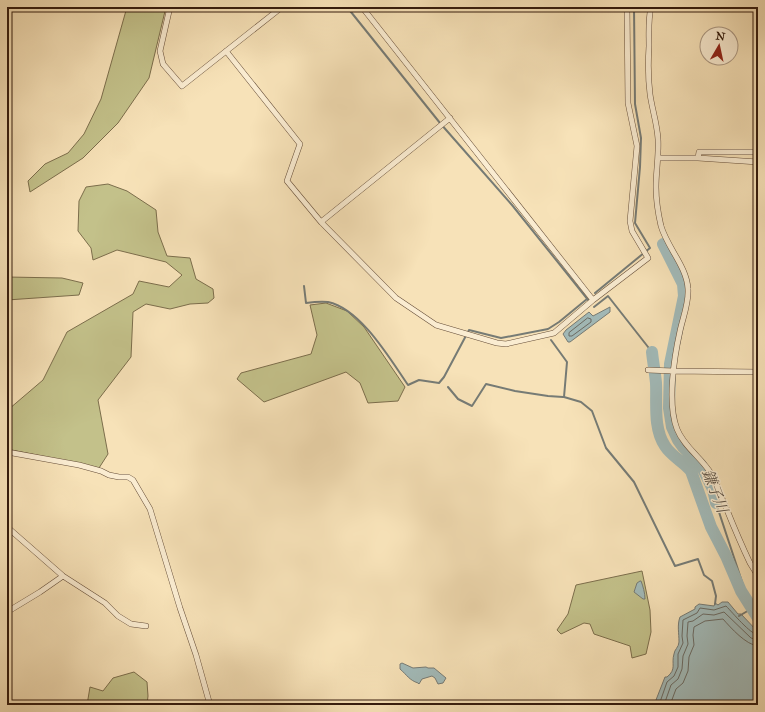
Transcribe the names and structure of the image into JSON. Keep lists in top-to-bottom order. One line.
{"water":["鎌子川"],"north":"top"}
